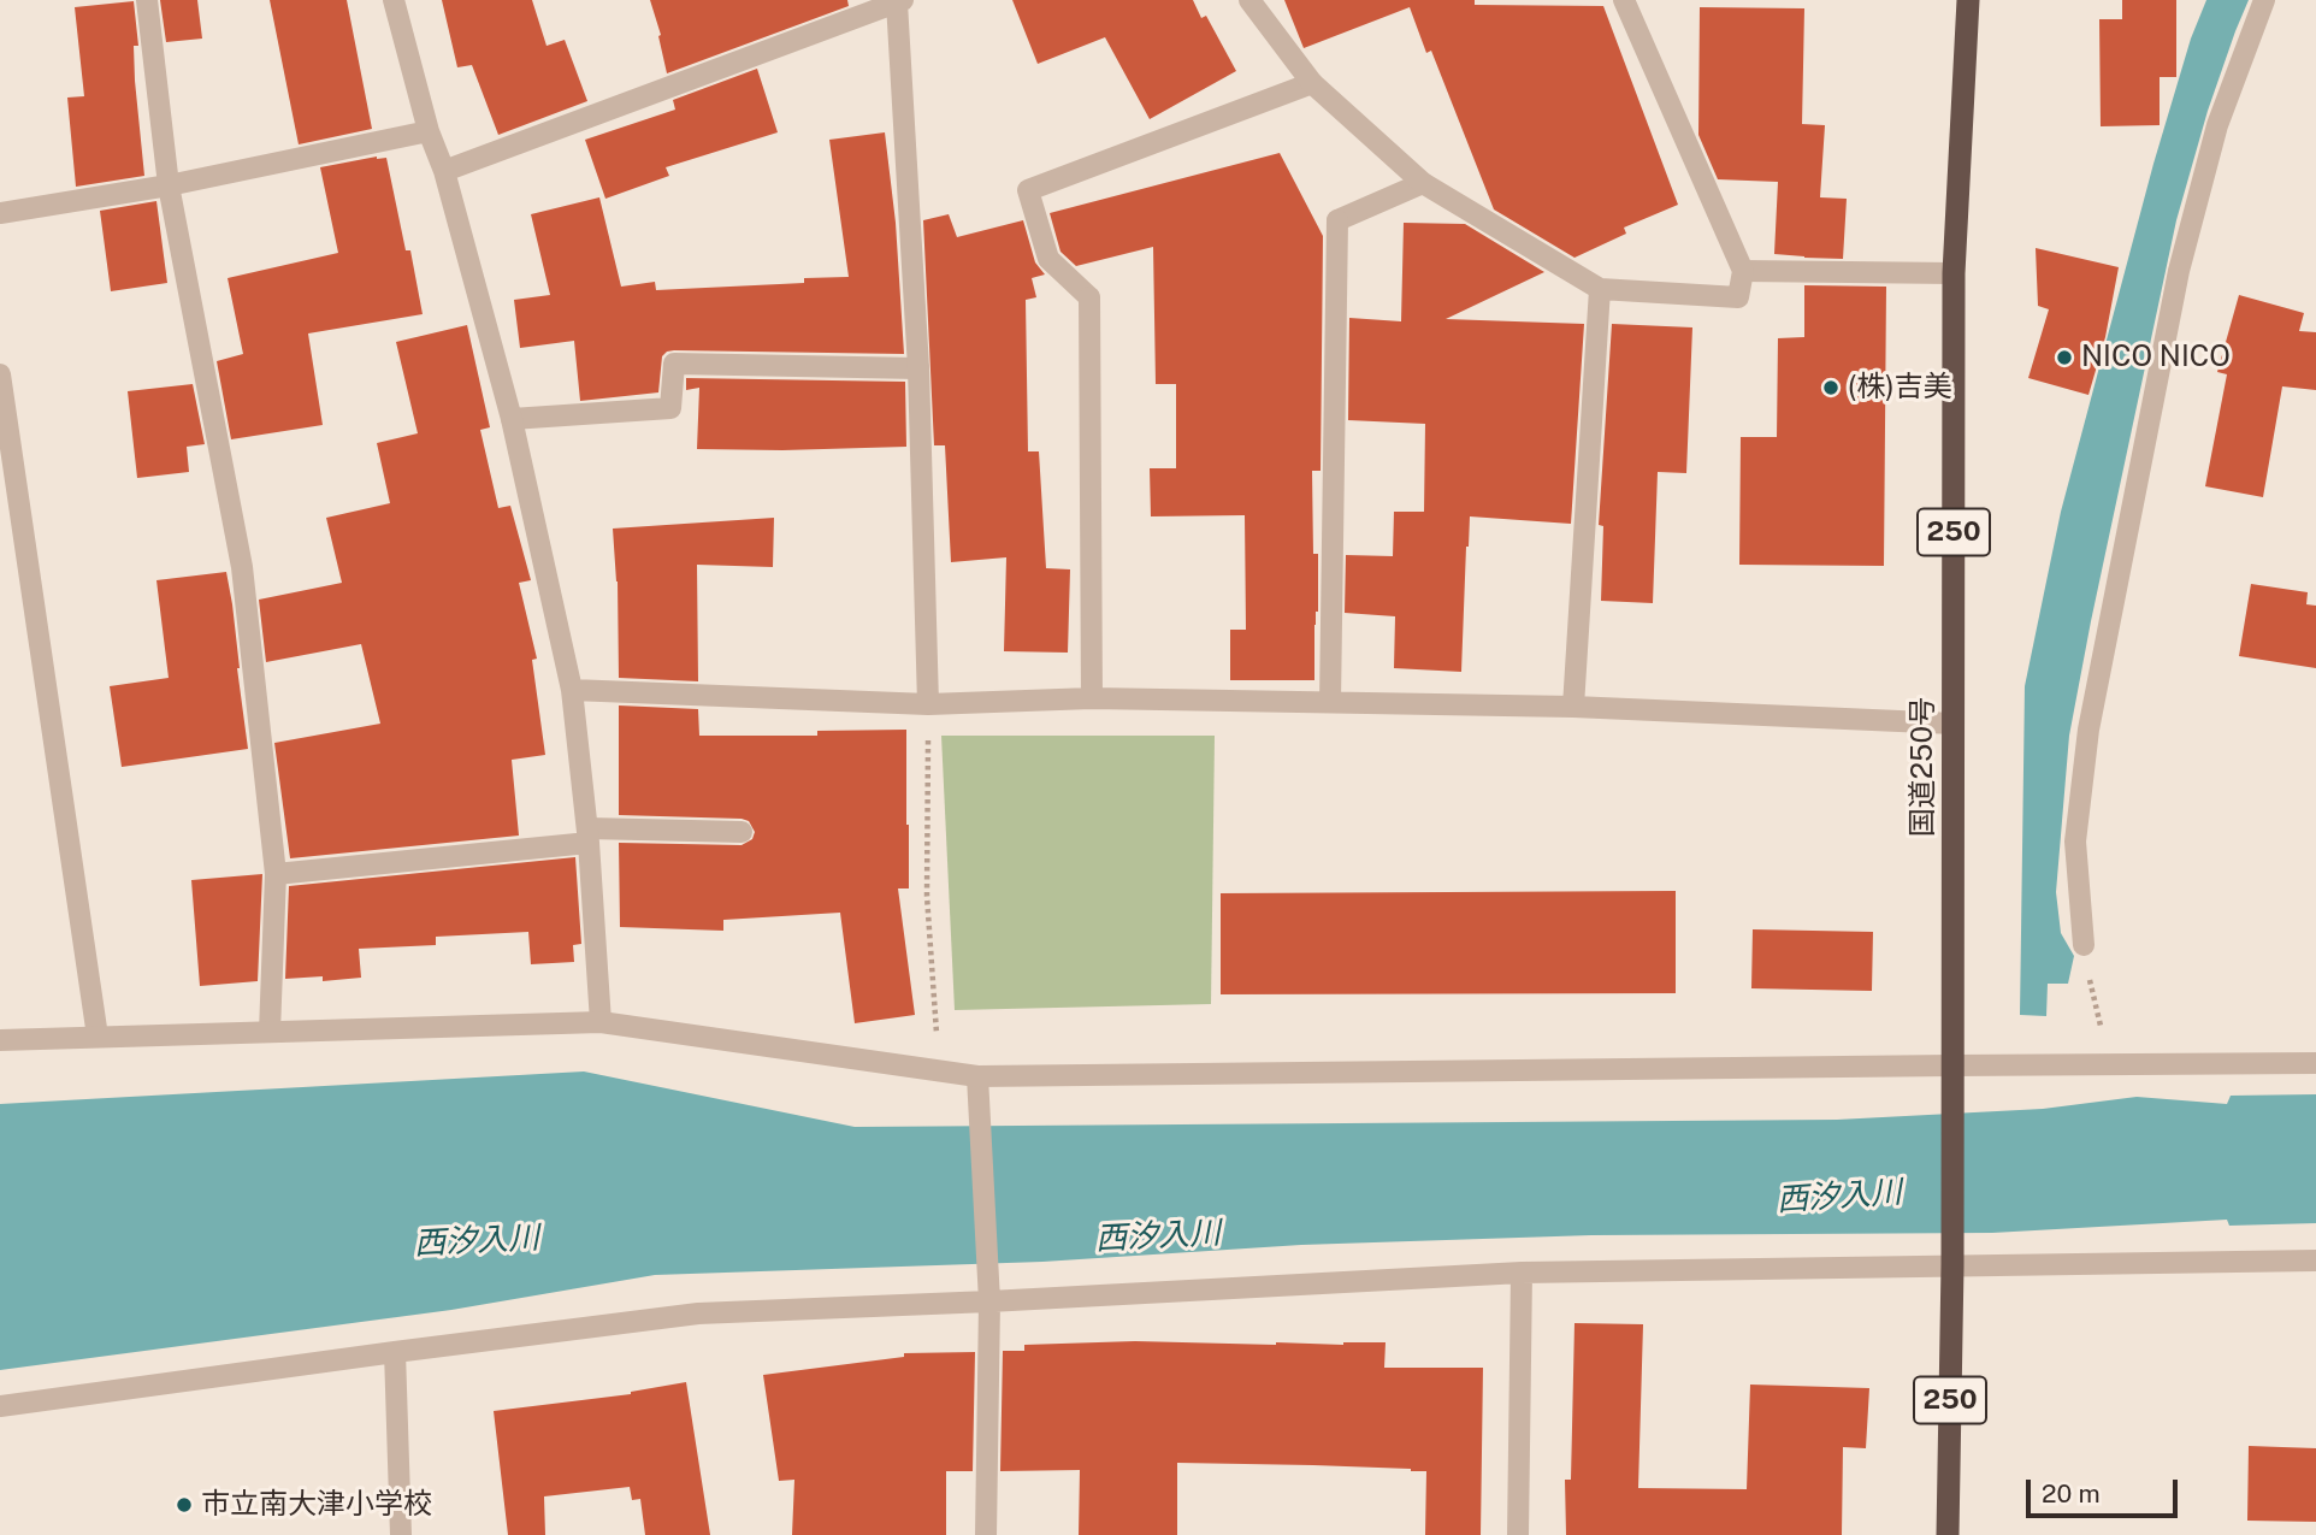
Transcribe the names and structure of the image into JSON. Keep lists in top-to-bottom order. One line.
{"streets":{"highway":["250","国道250号"]},"water":["西汐入川"],"places":["NICO NICO","(株)吉美","市立南大津小学校"],"scale_bar":"20 m"}
